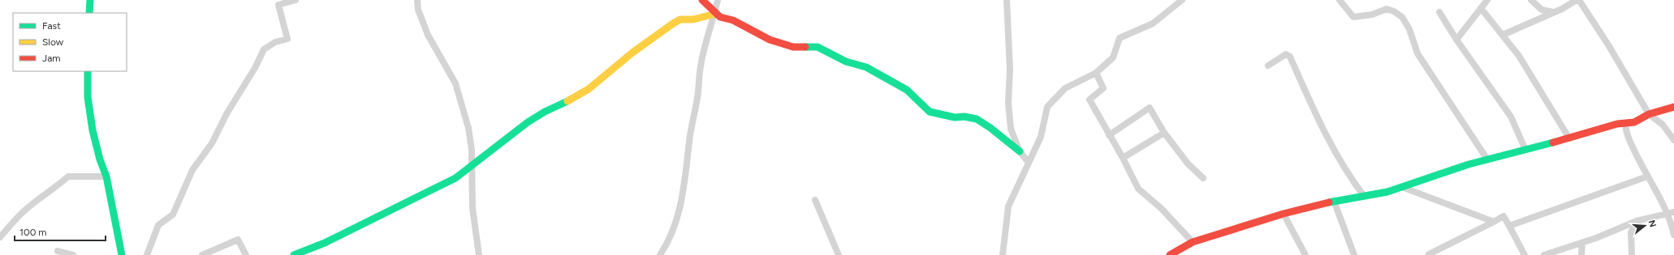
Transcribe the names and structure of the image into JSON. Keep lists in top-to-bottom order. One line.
{"legend":["Fast","Slow","Jam"],"scale_bar":"100 m","north":"right"}
